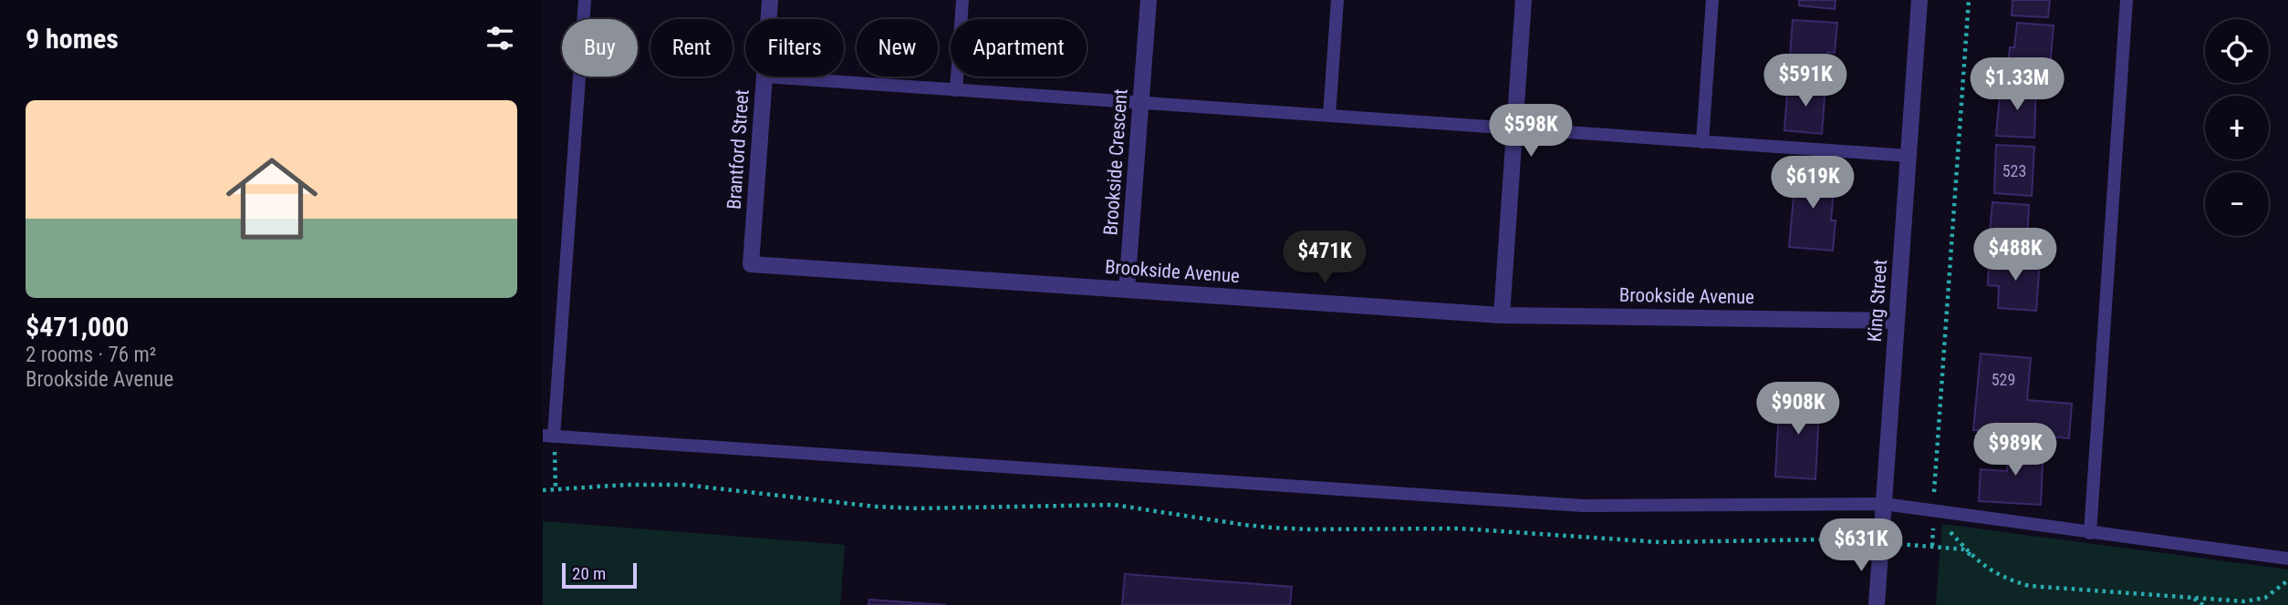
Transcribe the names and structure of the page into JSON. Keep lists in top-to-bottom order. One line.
{"streets":{"street":["Brantford Street","Brookside Crescent","Brookside Avenue","King Street"]},"crossings":[["Brantford Street","Brookside Avenue"],["Brookside Crescent","Brookside Avenue"],["Brookside Avenue","King Street"]],"house_numbers":["523","529"],"scale_bar":"20 m","page":{"heading":"9 homes","map_buttons":["+","−"],"chip":["Buy","Rent","Filters","New","Apartment"],"price":["$591K","$1.33M","$598K","$619K","$488K","$471K","$908K","$989K","$631K"],"list":[{"name":"$471,000","note":"2 rooms · 76 m² · Brookside Avenue"}],"scale":"20 m"}}
